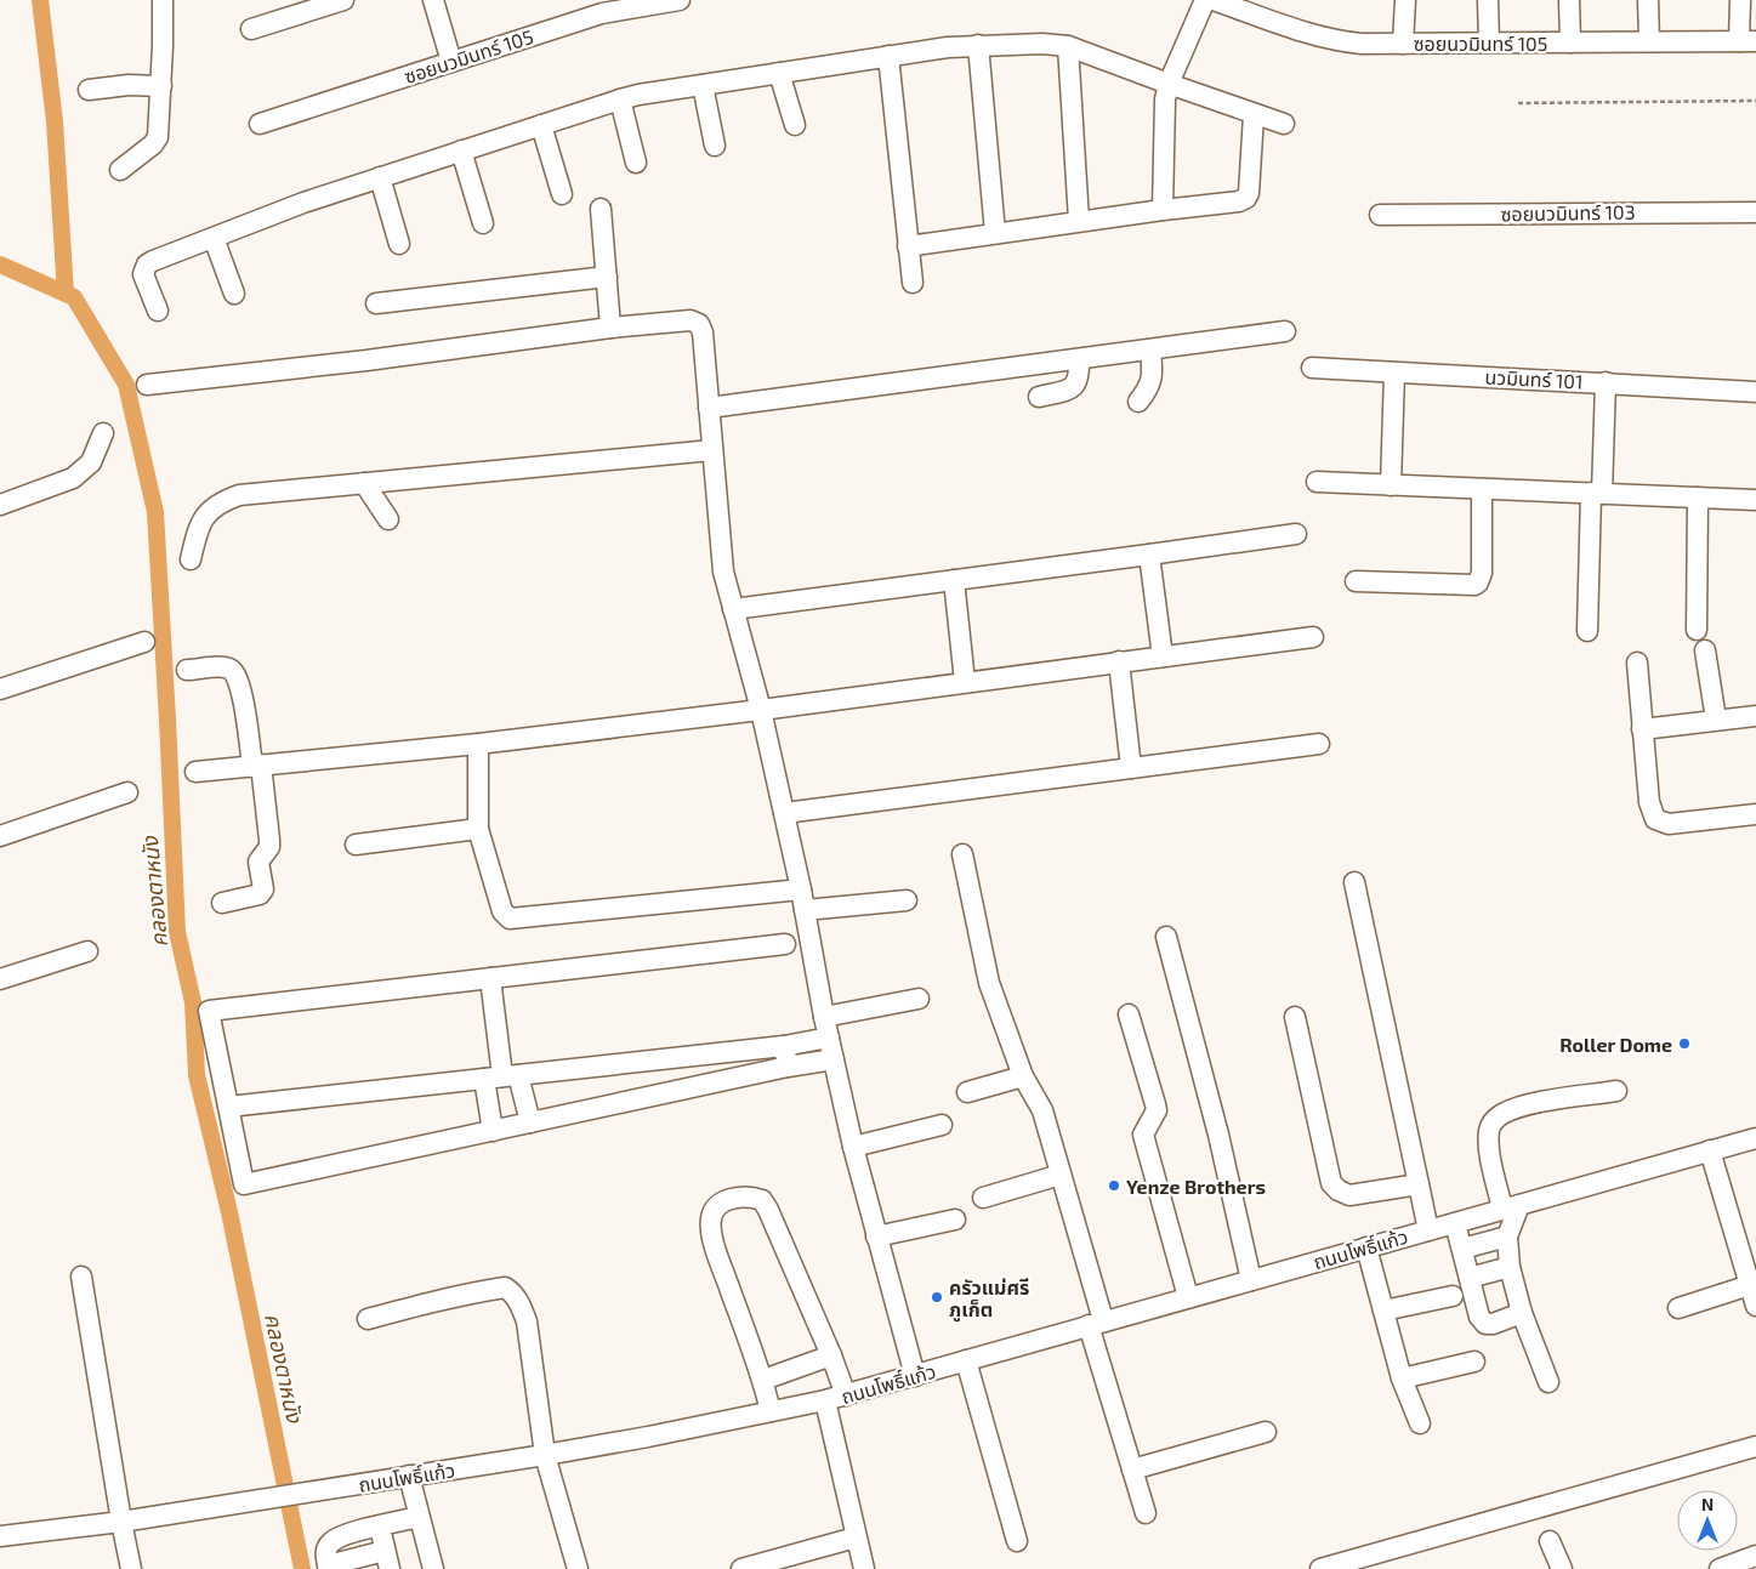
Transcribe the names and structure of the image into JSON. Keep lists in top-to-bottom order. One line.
{"streets":{"street":["ซอยนวมินทร์ 105","ซอยนวมินทร์ 103","นวมินทร์ 101","ถนนโพธิ์แก้ว"]},"water":["คลองตาหนัง"],"places":["Roller Dome","Yenze Brothers","ครัวแม่ศรี ภูเก็ต"],"north":"top"}
